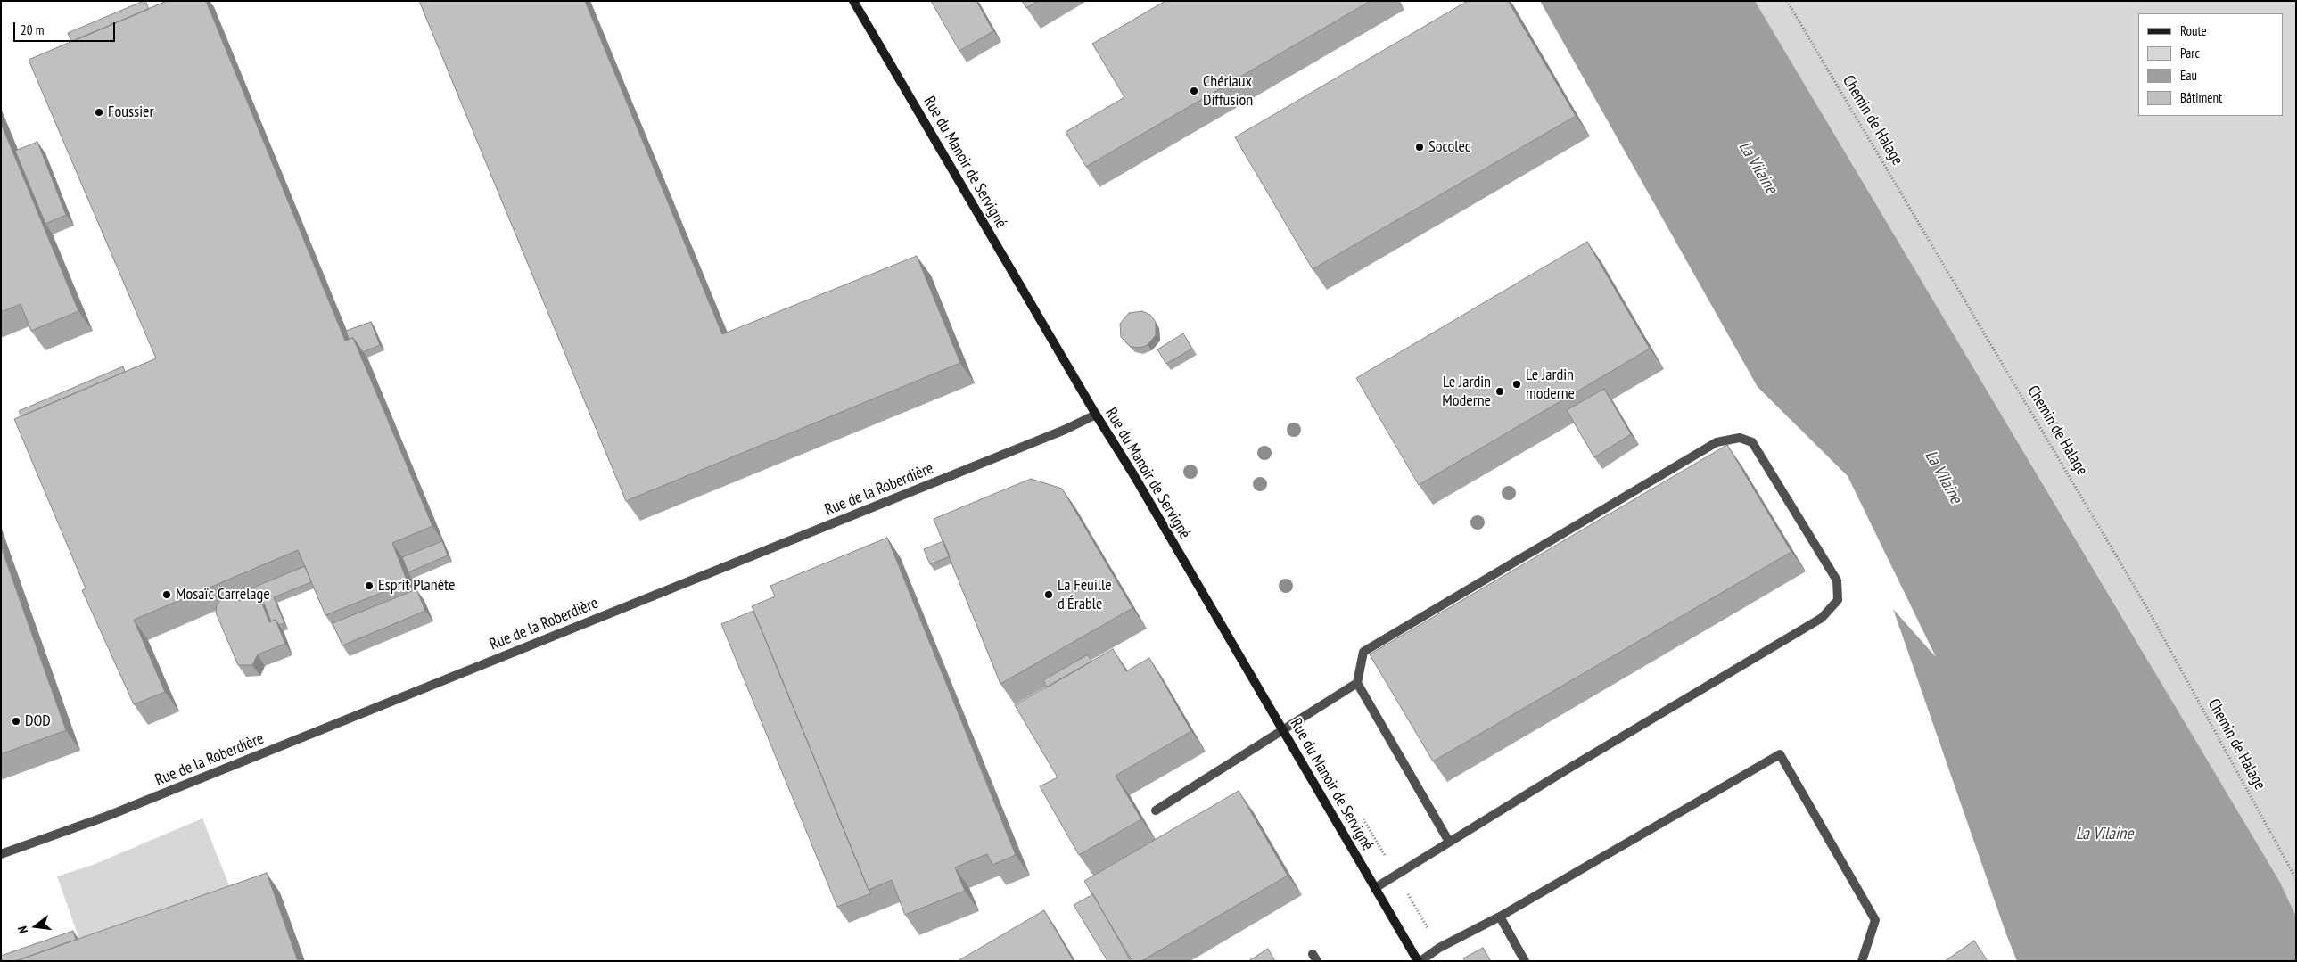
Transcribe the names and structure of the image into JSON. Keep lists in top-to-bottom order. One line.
{"streets":{"street":["Rue du Manoir de Servigné","Rue de la Roberdière"],"path":["Chemin de Halage"]},"crossings":[["Rue du Manoir de Servigné","Rue de la Roberdière"]],"water":["La Vilaine"],"places":["Chériaux Diffusion","Foussier","Socolec","Le Jardin moderne","Le Jardin Moderne","Esprit Planète","Mosaïc Carrelage","La Feuille d'Érable","DOD"],"legend":["Route","Parc","Eau","Bâtiment"],"scale_bar":"20 m","north":"left"}
